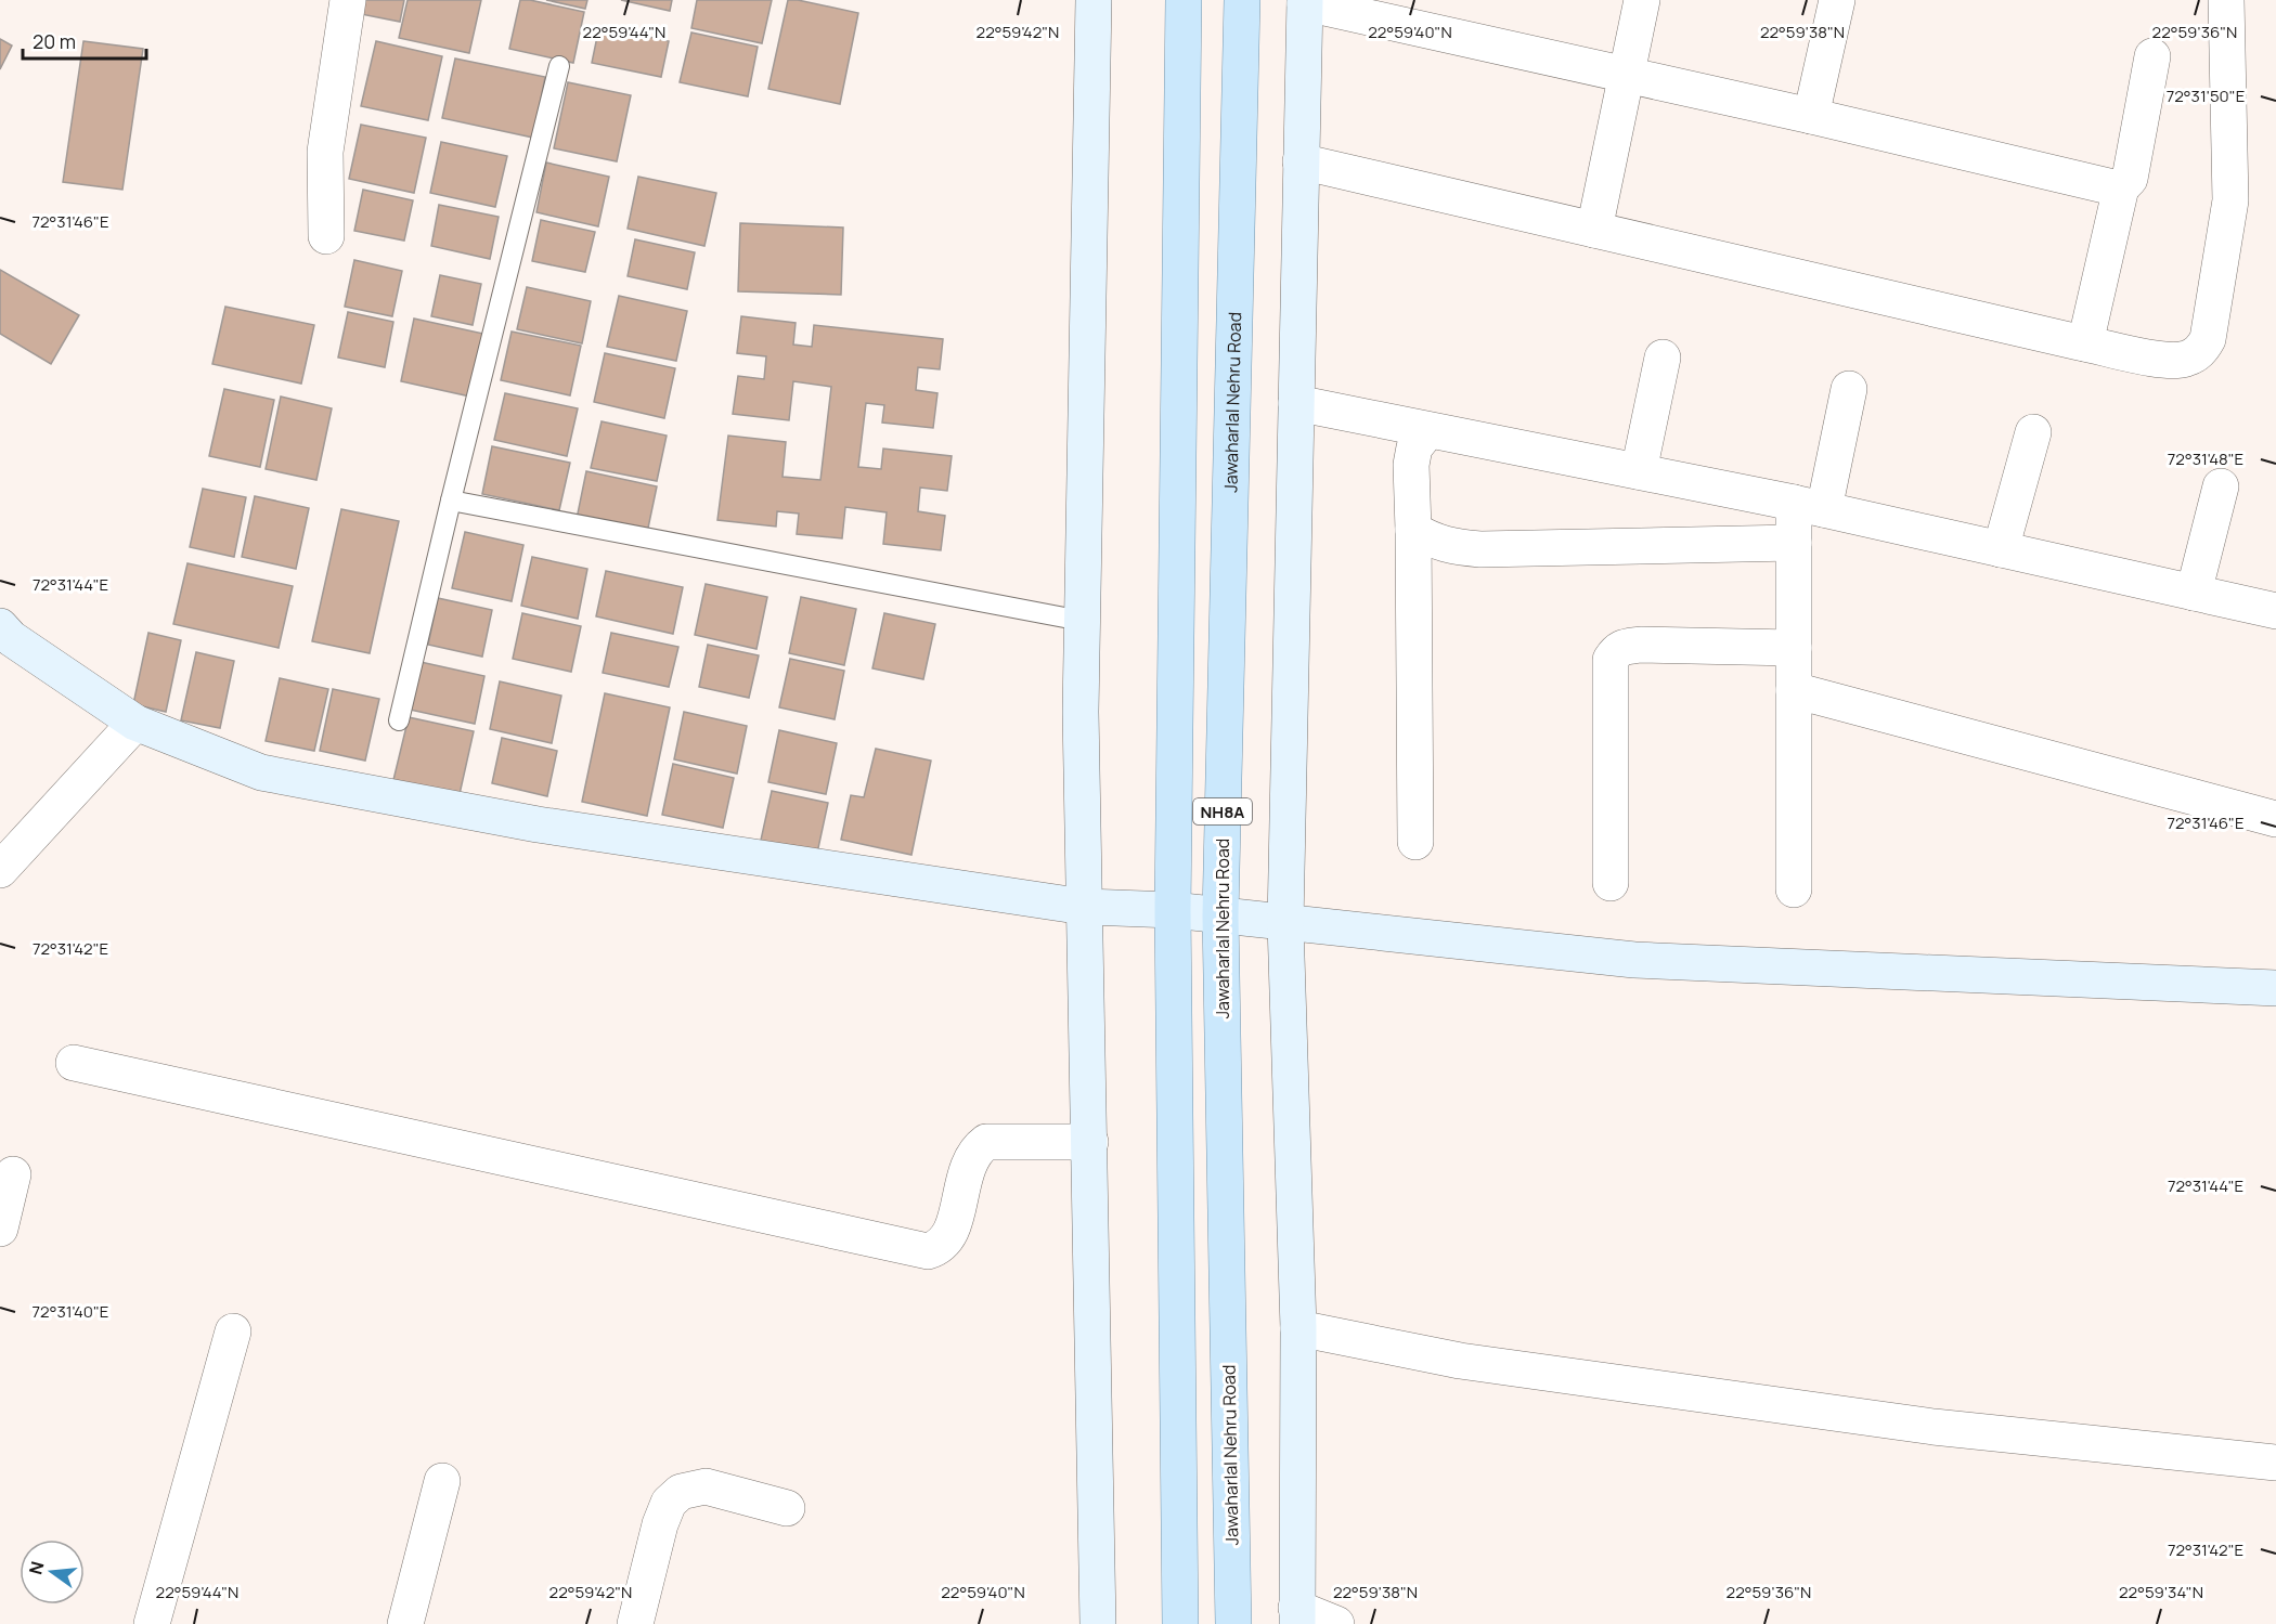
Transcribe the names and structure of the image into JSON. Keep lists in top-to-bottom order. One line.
{"streets":{"main road":["Jawaharlal Nehru Road","NH8A"]},"scale_bar":"20 m","north":"left","coordinates":["22°59'44\"N","22°59'42\"N","22°59'40\"N","22°59'38\"N","22°59'36\"N","72°31'50\"E","72°31'46\"E","72°31'48\"E","72°31'44\"E","72°31'42\"E","72°31'40\"E","22°59'34\"N"]}
